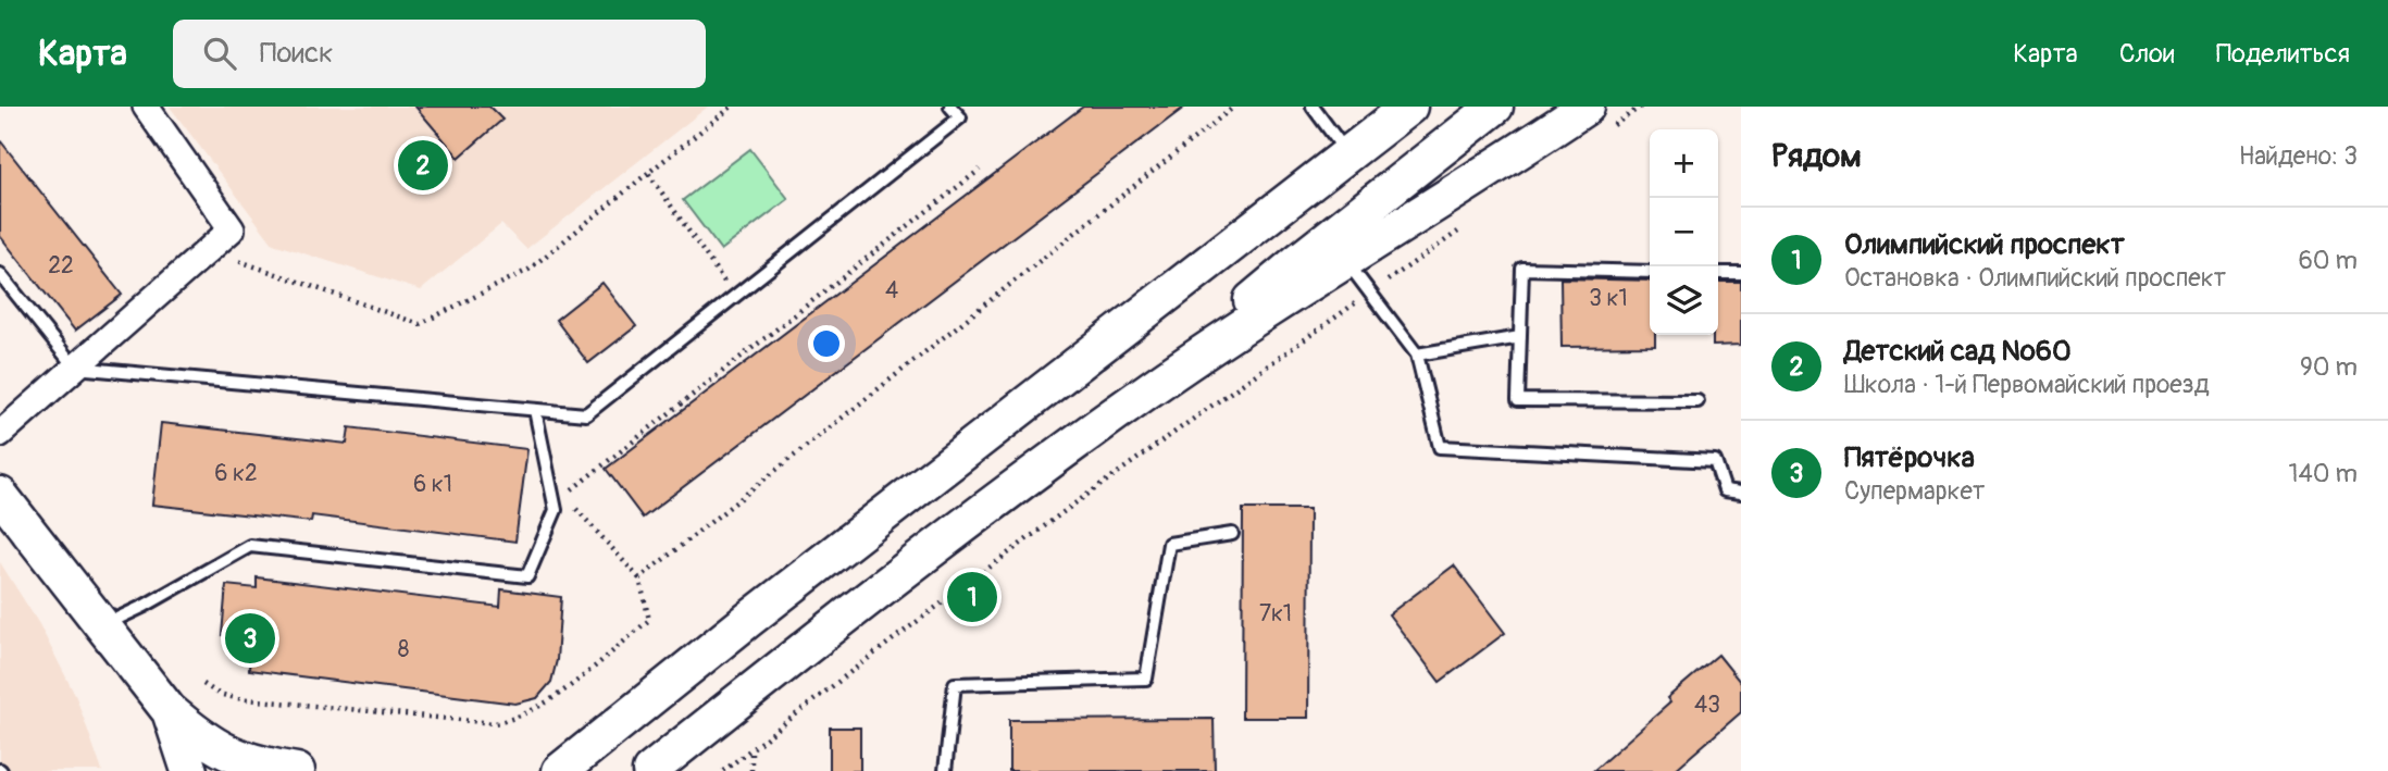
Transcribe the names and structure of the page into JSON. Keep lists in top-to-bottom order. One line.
{"house_numbers":["22","4","3 к1","6 к2","6 к1","7к1","8","43"],"page":{"header":"Карта","search":"Поиск","nav":["Карта","Слои","Поделиться"],"heading":["Рядом","Найдено: 3"],"map_buttons":["+","−"],"pins":["2","1","3"],"list":[{"mark":"1","name":"Олимпийский проспект","note":"Остановка · Олимпийский проспект","value":"60 m"},{"mark":"2","name":"Детский сад №60","note":"Школа · 1-й Первомайский проезд","value":"90 m"},{"mark":"3","name":"Пятёрочка","note":"Супермаркет","value":"140 m"}]}}
